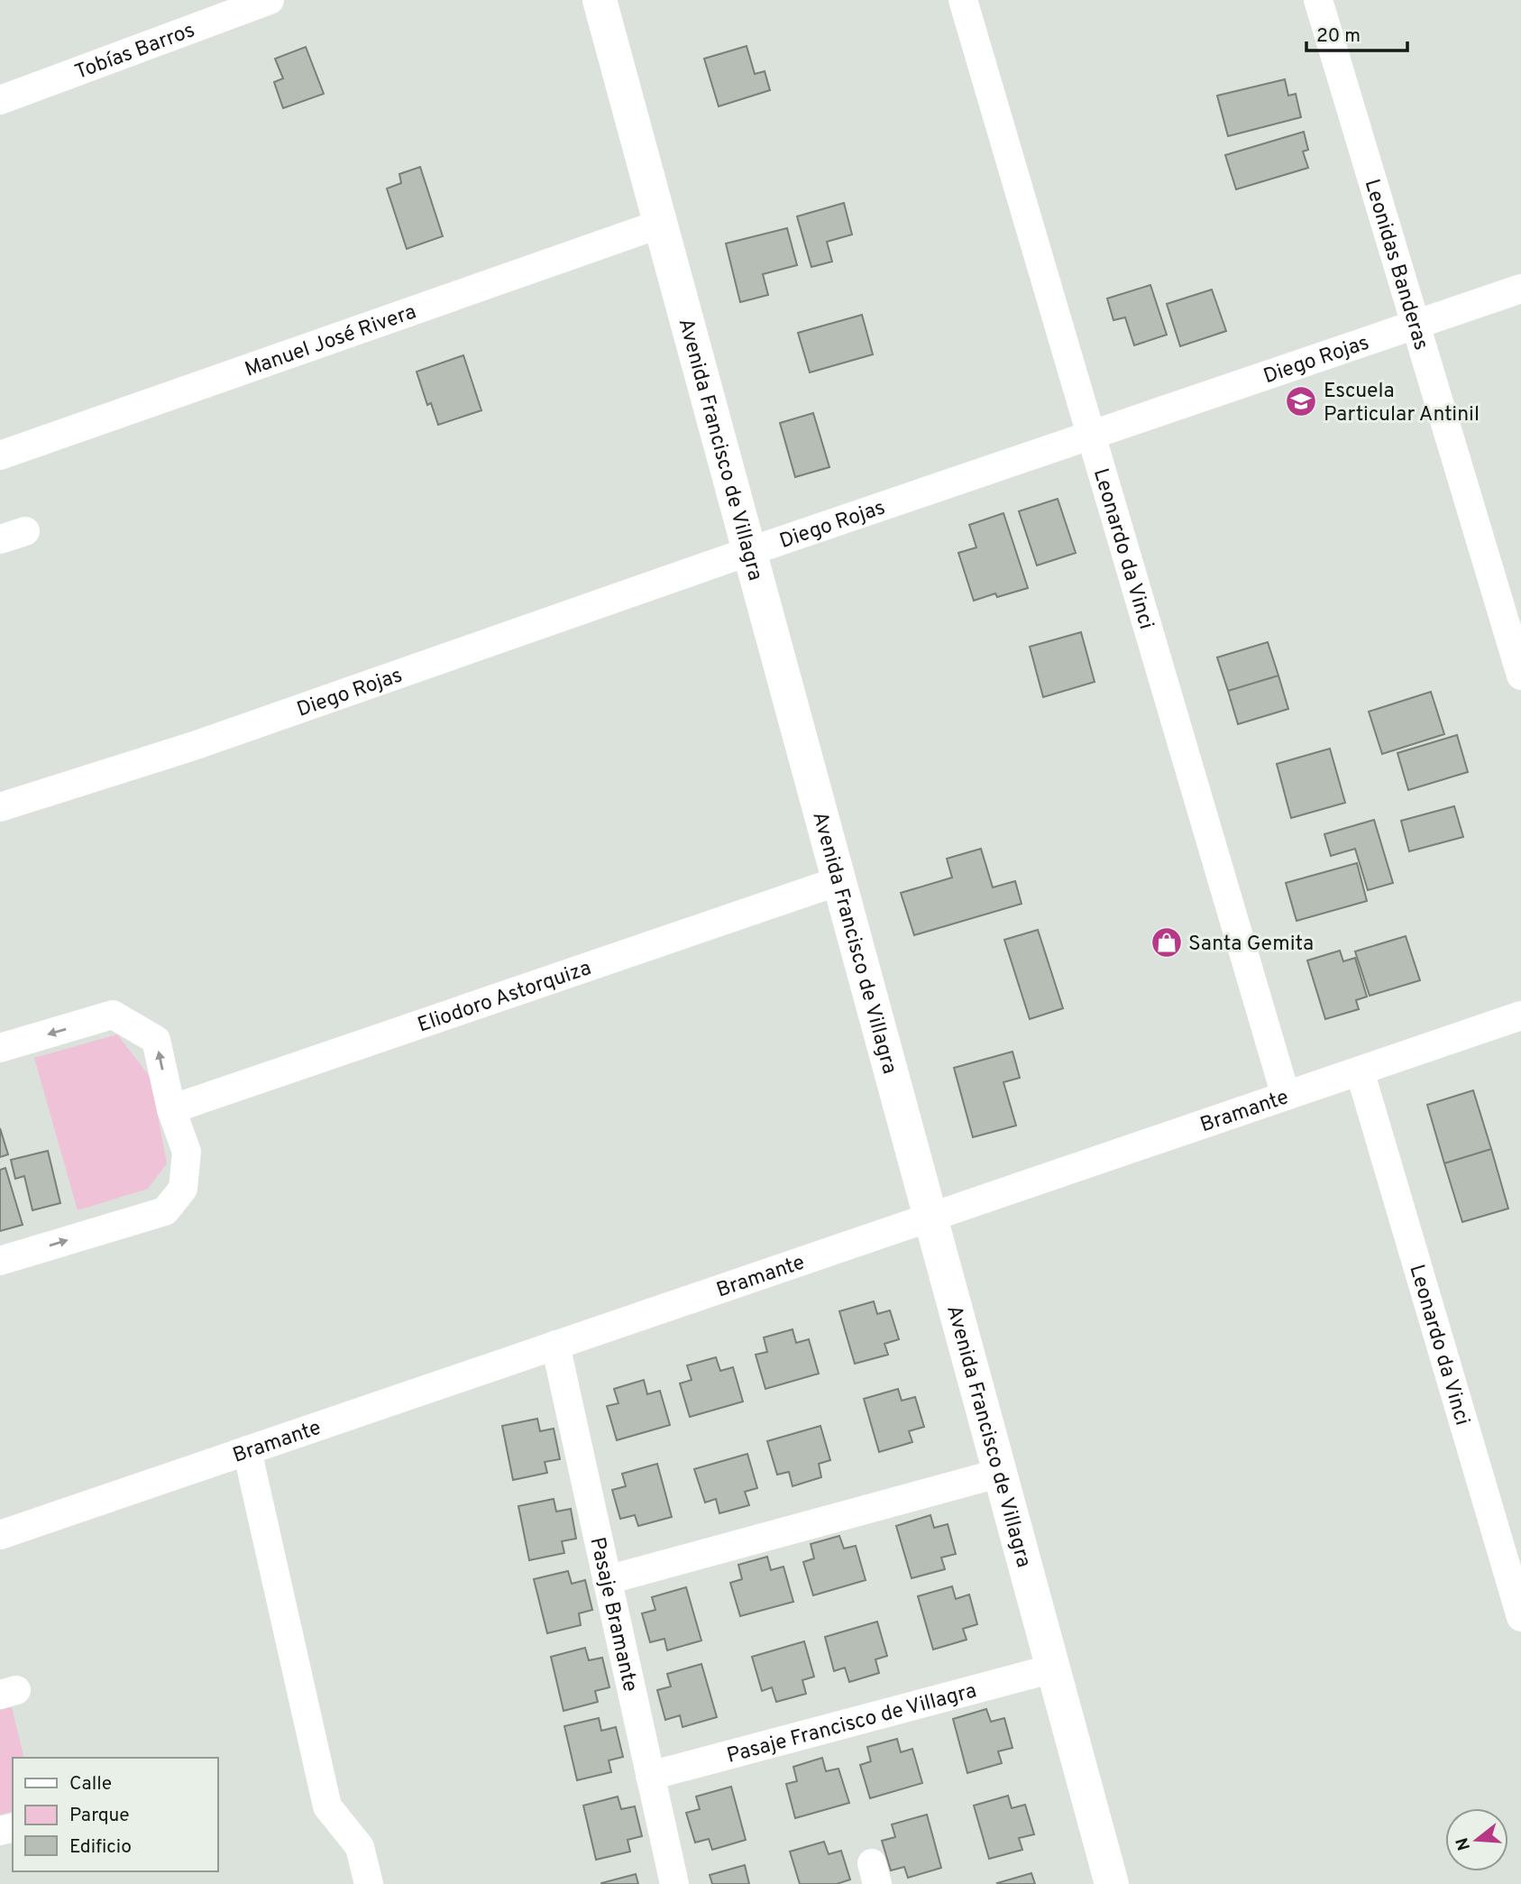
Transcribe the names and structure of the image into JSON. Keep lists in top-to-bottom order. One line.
{"streets":{"street":["Tobías Barros","Leonidas Banderas","Manuel José Rivera","Diego Rojas","Avenida Francisco de Villagra","Leonardo da Vinci","Eliodoro Astorquiza","Bramante","Pasaje Bramante","Pasaje Francisco de Villagra"]},"crossings":[["Leonidas Banderas","Diego Rojas"],["Manuel José Rivera","Avenida Francisco de Villagra"],["Diego Rojas","Avenida Francisco de Villagra"],["Diego Rojas","Leonardo da Vinci"],["Avenida Francisco de Villagra","Eliodoro Astorquiza"],["Avenida Francisco de Villagra","Bramante"],["Avenida Francisco de Villagra","Pasaje Francisco de Villagra"],["Leonardo da Vinci","Bramante"],["Bramante","Pasaje Bramante"],["Pasaje Bramante","Pasaje Francisco de Villagra"]],"places":{"school or university":["Escuela Particular Antinil"],"shop":["Santa Gemita"]},"legend":["Calle","Parque","Edificio"],"scale_bar":"20 m","north":"left"}
